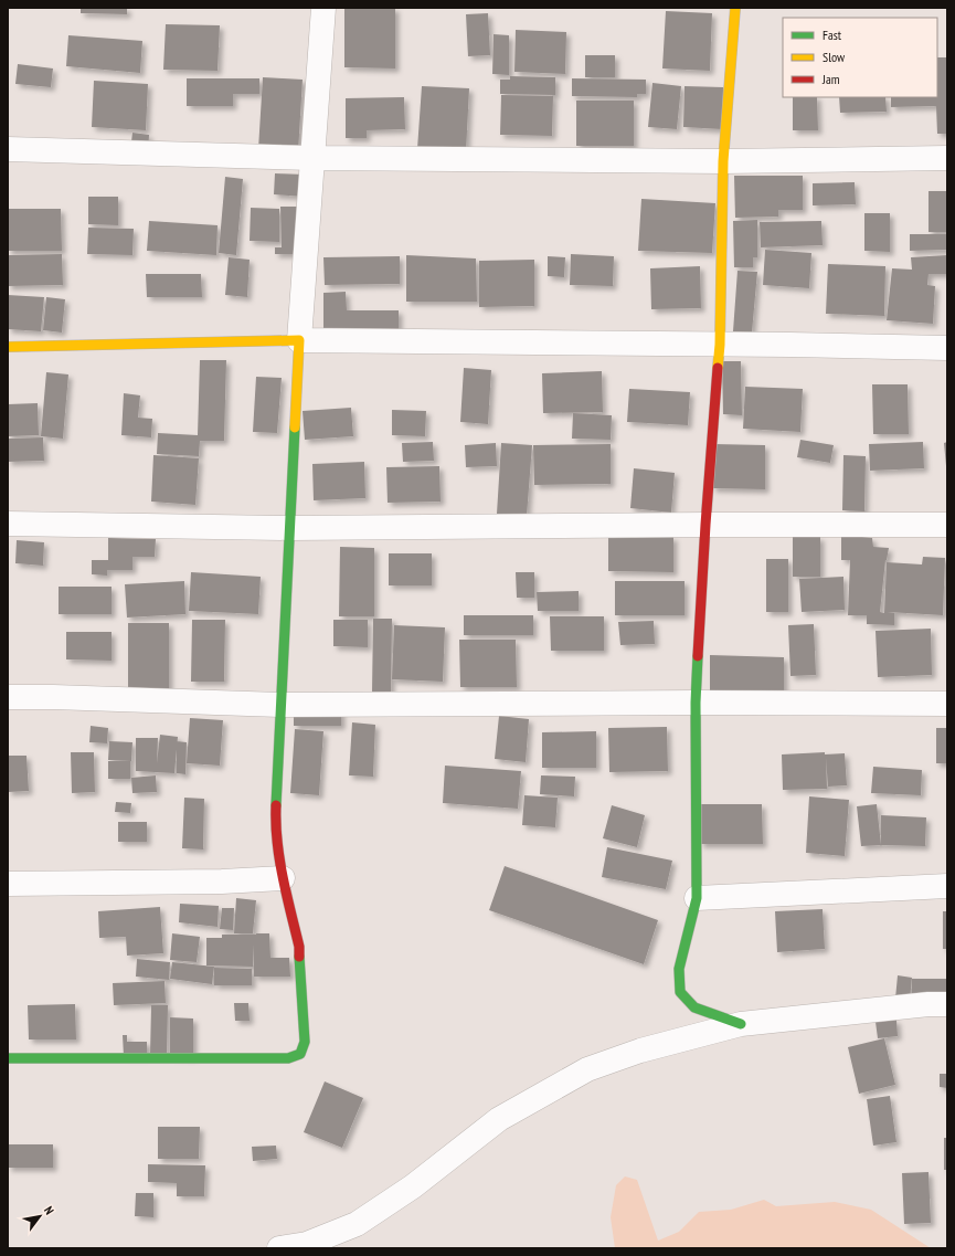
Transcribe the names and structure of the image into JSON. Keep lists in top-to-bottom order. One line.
{"legend":["Fast","Slow","Jam"],"north":"top right"}
